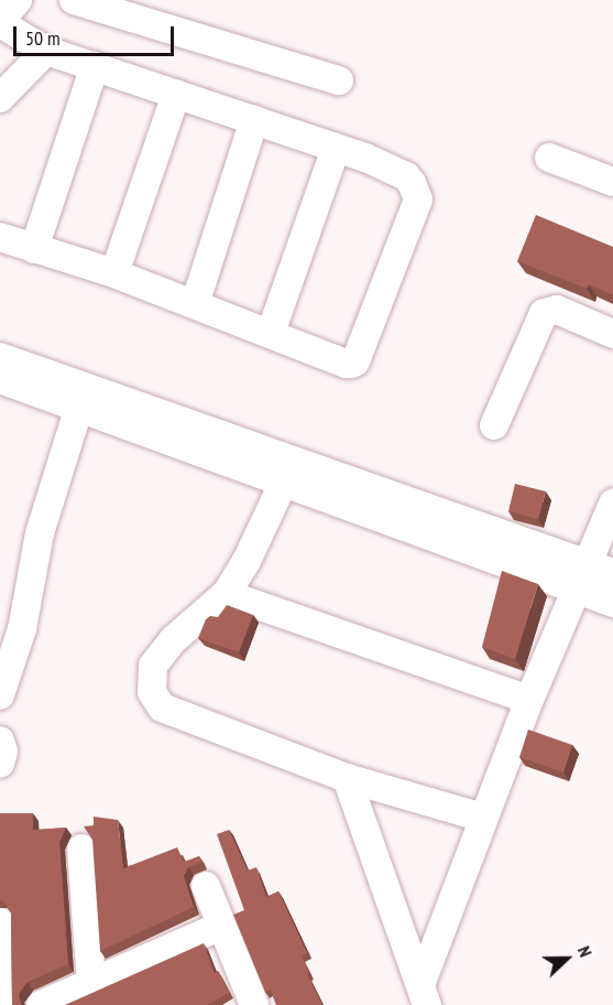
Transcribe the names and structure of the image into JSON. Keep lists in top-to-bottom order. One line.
{"scale_bar":"50 m","north":"right"}
